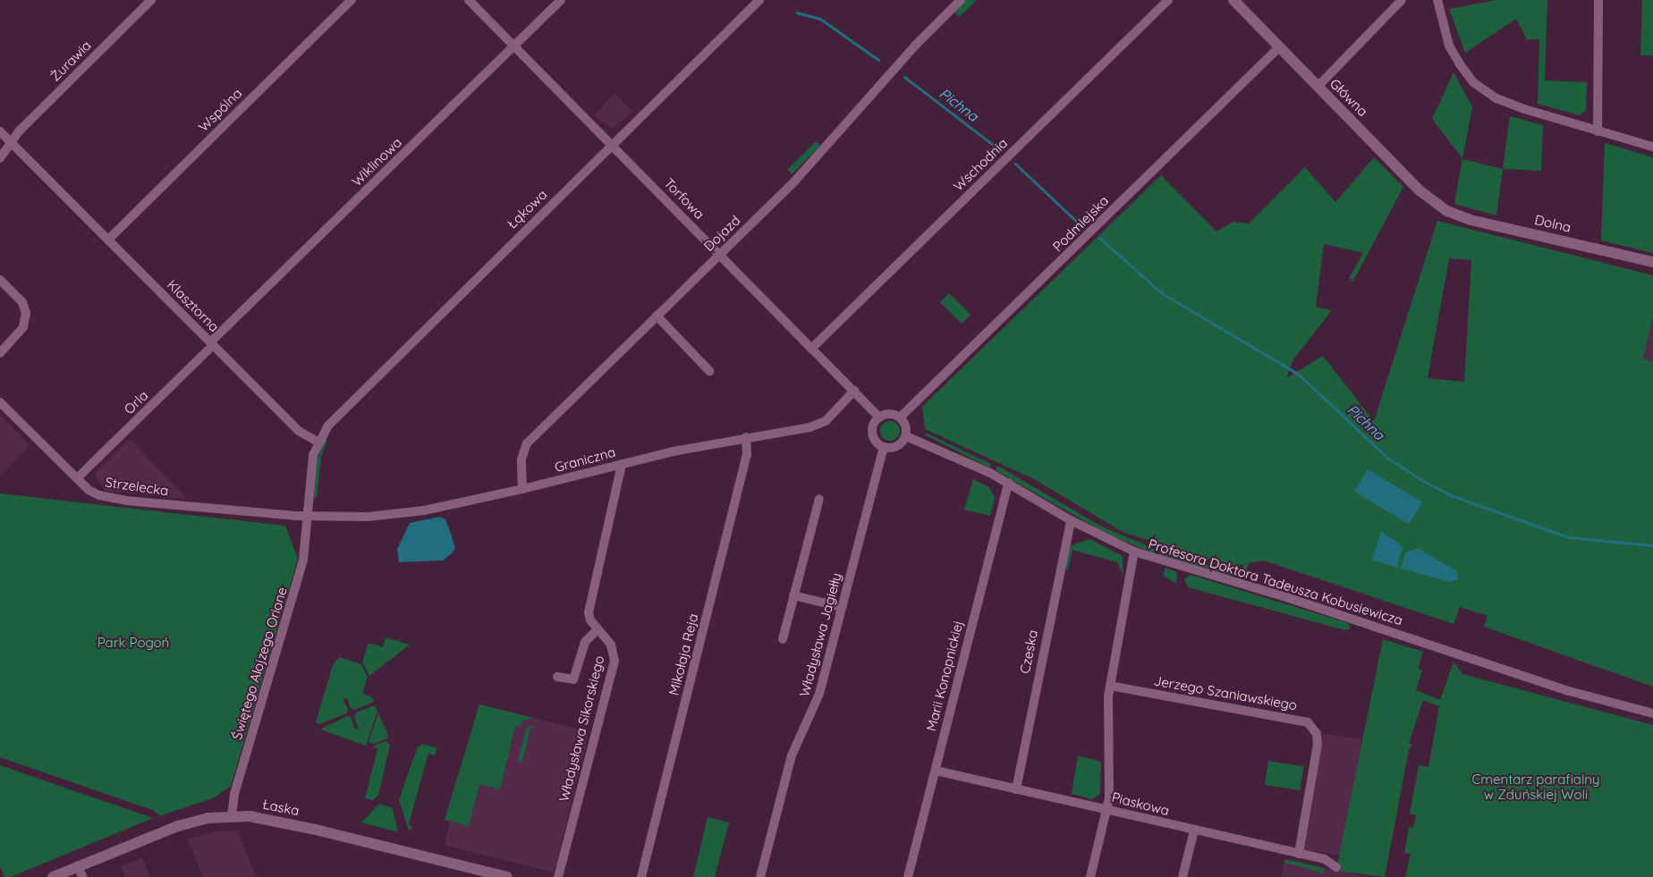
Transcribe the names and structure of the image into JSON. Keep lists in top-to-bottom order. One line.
{"streets":{"street":["Żurawia","Główna","Wspólna","Wiklinowa","Wschodnia","Torfowa","Łąkowa","Podmiejska","Dolna","Dojazd","Klasztorna","Orla","Graniczna","Strzelecka","Profesora Doktora Tadeusza Kobusiewicza","Władysława Jagiełły","Czeska","Mikołaja Reja","Świętego Alojzego Orione","Marii Konopnickiej","Jerzego Szaniawskiego","Władysława Sikorskiego","Piaskowa","Łaska"]},"crossings":[["Żurawia","Klasztorna"],["Główna","Podmiejska"],["Główna","Dolna"],["Wspólna","Klasztorna"],["Wiklinowa","Torfowa"],["Wiklinowa","Klasztorna"],["Wiklinowa","Orla"],["Wschodnia","Torfowa"],["Torfowa","Łąkowa"],["Torfowa","Podmiejska"],["Torfowa","Dojazd"],["Torfowa","Graniczna"],["Torfowa","Profesora Doktora Tadeusza Kobusiewicza"],["Torfowa","Władysława Jagiełły"],["Łąkowa","Klasztorna"],["Podmiejska","Profesora Doktora Tadeusza Kobusiewicza"],["Podmiejska","Władysława Jagiełły"],["Dojazd","Graniczna"],["Klasztorna","Orla"],["Orla","Strzelecka"],["Graniczna","Strzelecka"],["Graniczna","Mikołaja Reja"],["Graniczna","Świętego Alojzego Orione"],["Graniczna","Władysława Sikorskiego"],["Strzelecka","Świętego Alojzego Orione"],["Profesora Doktora Tadeusza Kobusiewicza","Władysława Jagiełły"],["Profesora Doktora Tadeusza Kobusiewicza","Czeska"],["Profesora Doktora Tadeusza Kobusiewicza","Marii Konopnickiej"],["Czeska","Piaskowa"],["Świętego Alojzego Orione","Łaska"],["Marii Konopnickiej","Piaskowa"],["Jerzego Szaniawskiego","Piaskowa"]],"water":["Pichna"],"parks":["Park Pogoń","Cmentarz parafialny w Zduńskiej Woli"]}
